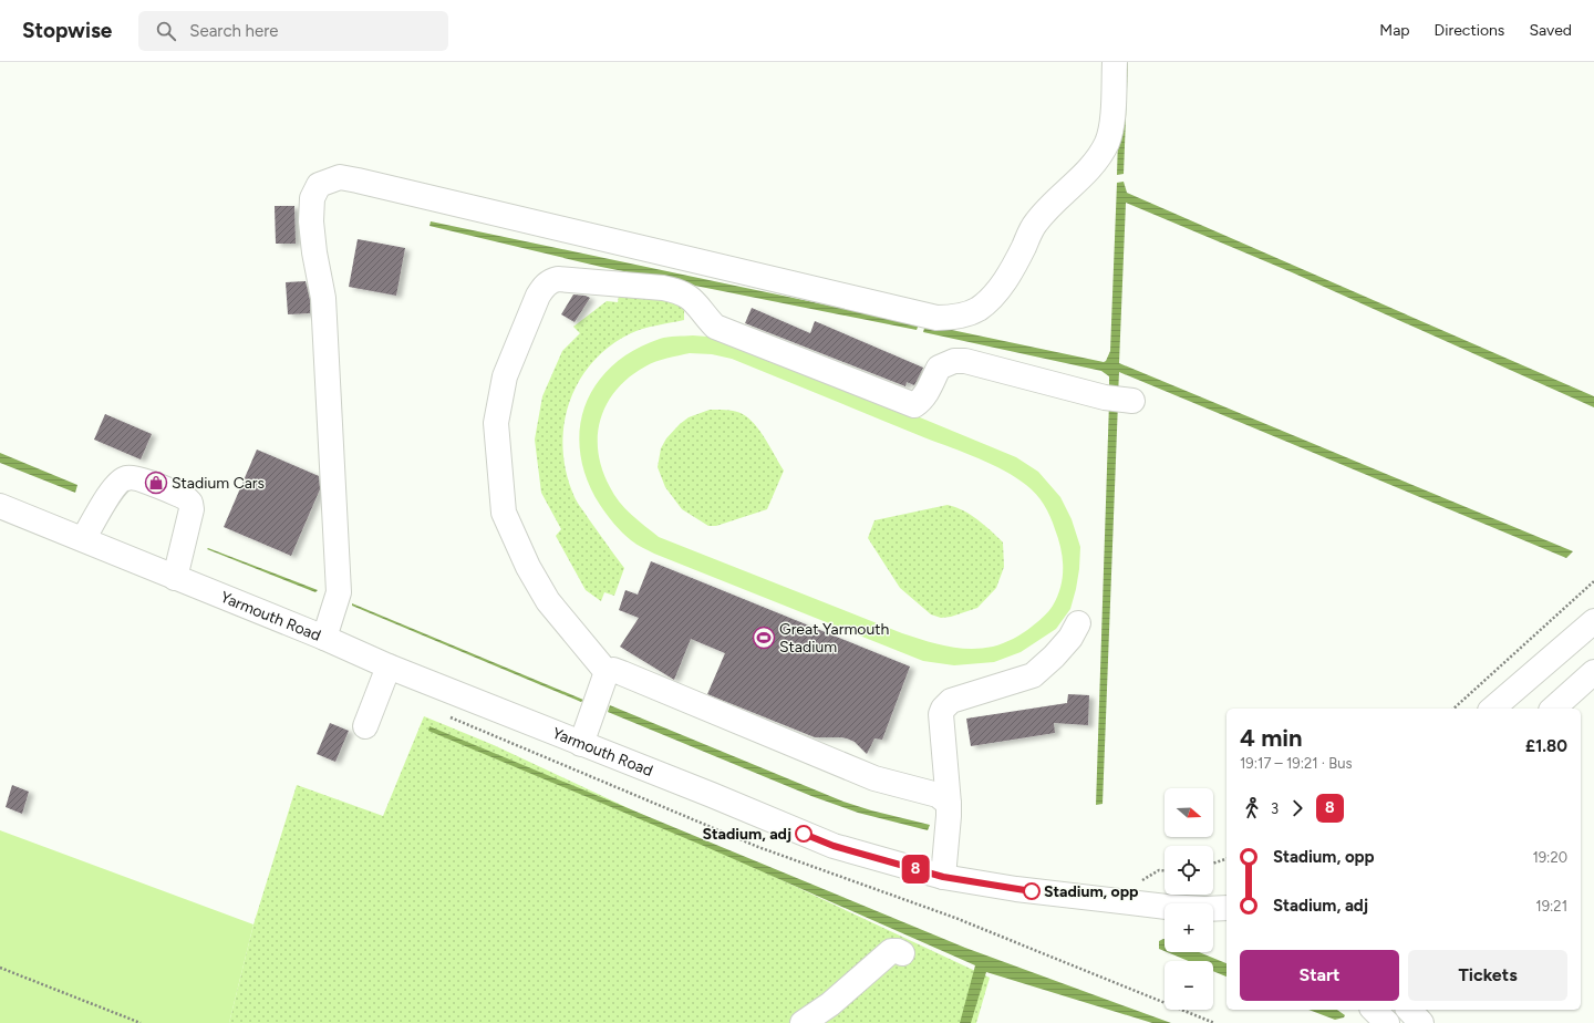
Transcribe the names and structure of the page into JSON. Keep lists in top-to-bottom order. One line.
{"streets":{"main road":["Yarmouth Road"]},"places":{"shop":["Stadium Cars"],"sports":["Great Yarmouth Stadium"],"other":["Stadium, adj","Stadium, opp"]},"lines":["bus line 8"],"north":"right","page":{"header":"Stopwise","search":"Search here","nav":["Map","Directions","Saved"],"on_map":"8","heading":["4 min","19:17 – 19:21 · Bus","£1.80"],"legs":["3","8"],"map_buttons":["+","−"],"list":[{"name":"Stadium, opp","value":"19:20"},{"name":"Stadium, adj","value":"19:21"}],"buttons":["Start","Tickets"]}}
